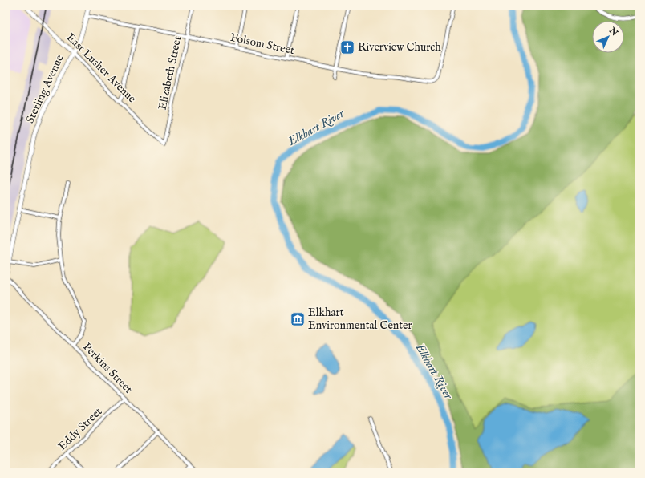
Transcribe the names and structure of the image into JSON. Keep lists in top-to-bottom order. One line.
{"streets":{"street":["Folsom Street","East Lusher Avenue","Elizabeth Street","Sterling Avenue","Perkins Street","Eddy Street"]},"crossings":[["Folsom Street","Elizabeth Street"],["Folsom Street","Sterling Avenue"],["East Lusher Avenue","Elizabeth Street"],["East Lusher Avenue","Sterling Avenue"],["Sterling Avenue","Perkins Street"],["Perkins Street","Eddy Street"]],"water":["Elkhart River"],"places":{"church":["Riverview Church"],"museum":["Elkhart Environmental Center"]},"north":"top right"}
